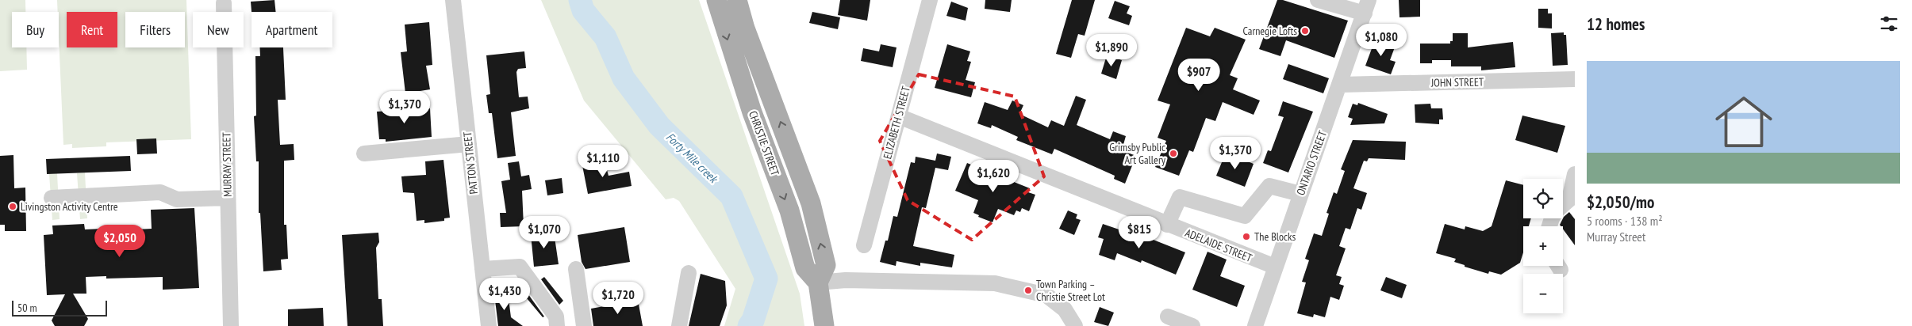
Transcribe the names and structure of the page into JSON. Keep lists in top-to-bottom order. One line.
{"streets":{"main road":["CHRISTIE STREET"],"street":["JOHN STREET","ELIZABETH STREET","PATTON STREET","ONTARIO STREET","MURRAY STREET","ADELAIDE STREET"]},"crossings":[["JOHN STREET","ONTARIO STREET"],["ELIZABETH STREET","ADELAIDE STREET"],["ONTARIO STREET","ADELAIDE STREET"]],"water":["Forty Mile creek"],"places":["Carnegie Lofts","Grimsby Public Art Gallery","Livingston Activity Centre","The Blocks","Town Parking – Christie Street Lot"],"scale_bar":"50 m","page":{"heading":"12 homes","chip":["Buy","Rent","Filters","New","Apartment"],"price":["$1,080","$1,890","$907","$1,370","$1,370","$1,110","$1,620","$1,070","$815","$2,050","$1,430","$1,720"],"list":[{"name":"$2,050/mo","note":"5 rooms · 138 m² · Murray Street"}],"map_buttons":["+","−"],"scale":"50 m"}}
